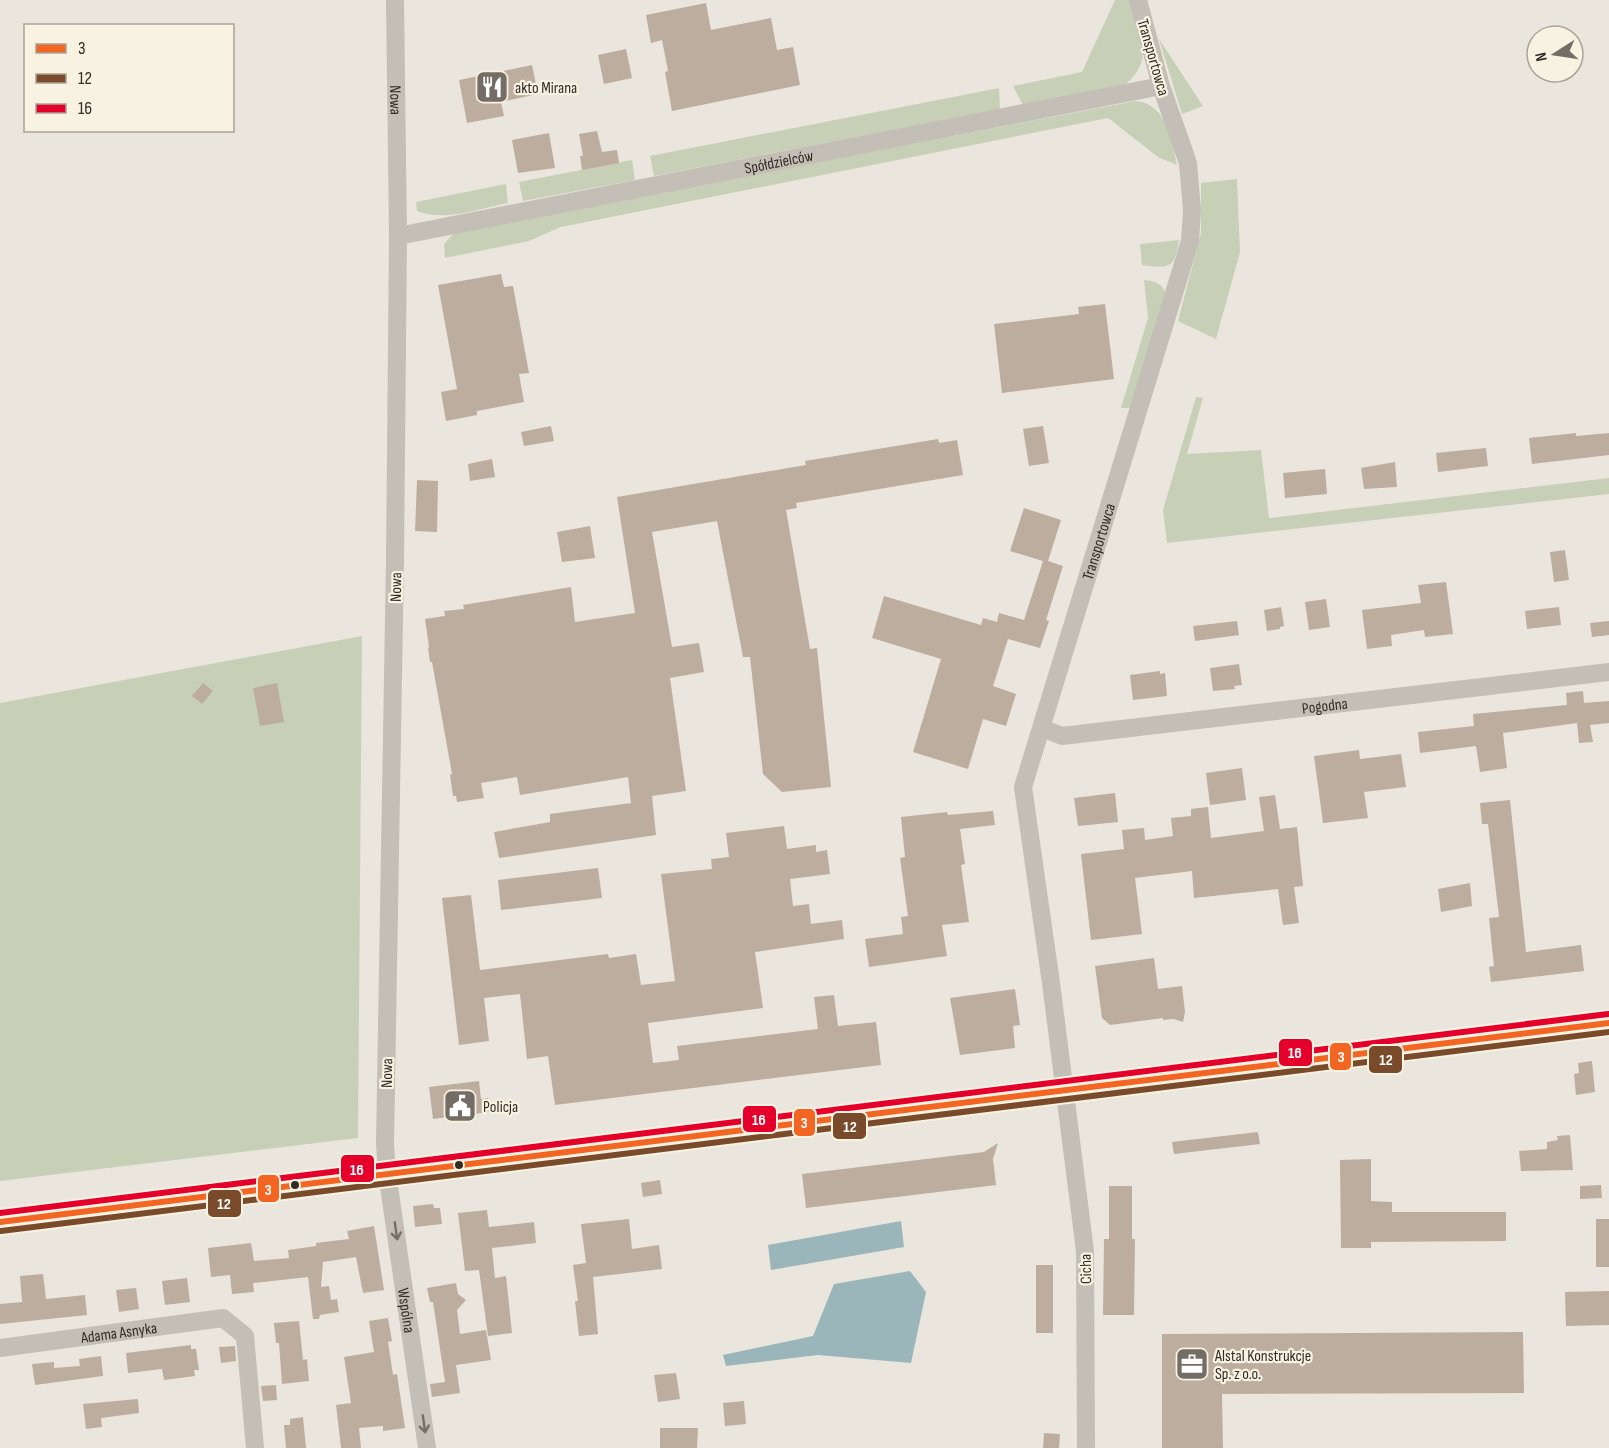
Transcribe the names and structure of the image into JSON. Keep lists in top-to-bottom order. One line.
{"streets":{"street":["Transportowca","Nowa","Spółdzielców","Pogodna","Cicha","Wspólna","Adama Asnyka"]},"crossings":[["Transportowca","Spółdzielców"],["Transportowca","Pogodna"],["Transportowca","Cicha"],["Nowa","Spółdzielców"],["Nowa","Wspólna"]],"one_way":["Wspólna"],"places":{"restaurant":["akto Mirana"],"public building":["Policja"],"office":["Alstal Konstrukcje Sp. z o.o."]},"lines":["transit line 16","transit line 3","transit line 12"],"legend":["3","12","16"],"north":"left"}
